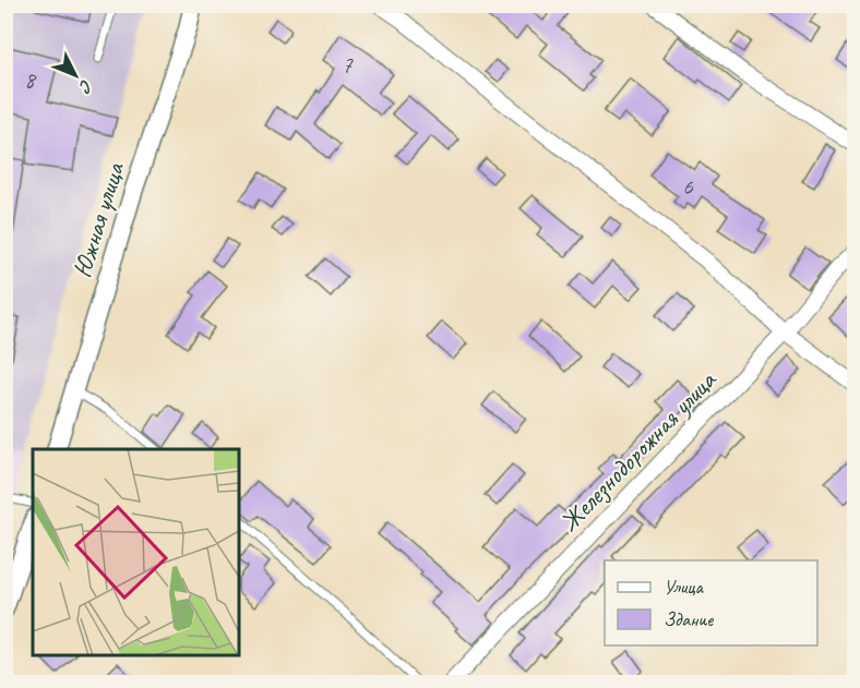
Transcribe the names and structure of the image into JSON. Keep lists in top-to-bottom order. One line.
{"streets":{"street":["Южная улица","Железнодорожная улица"]},"house_numbers":["7","8","6"],"legend":["Улица","Здание"],"north":"bottom right"}
